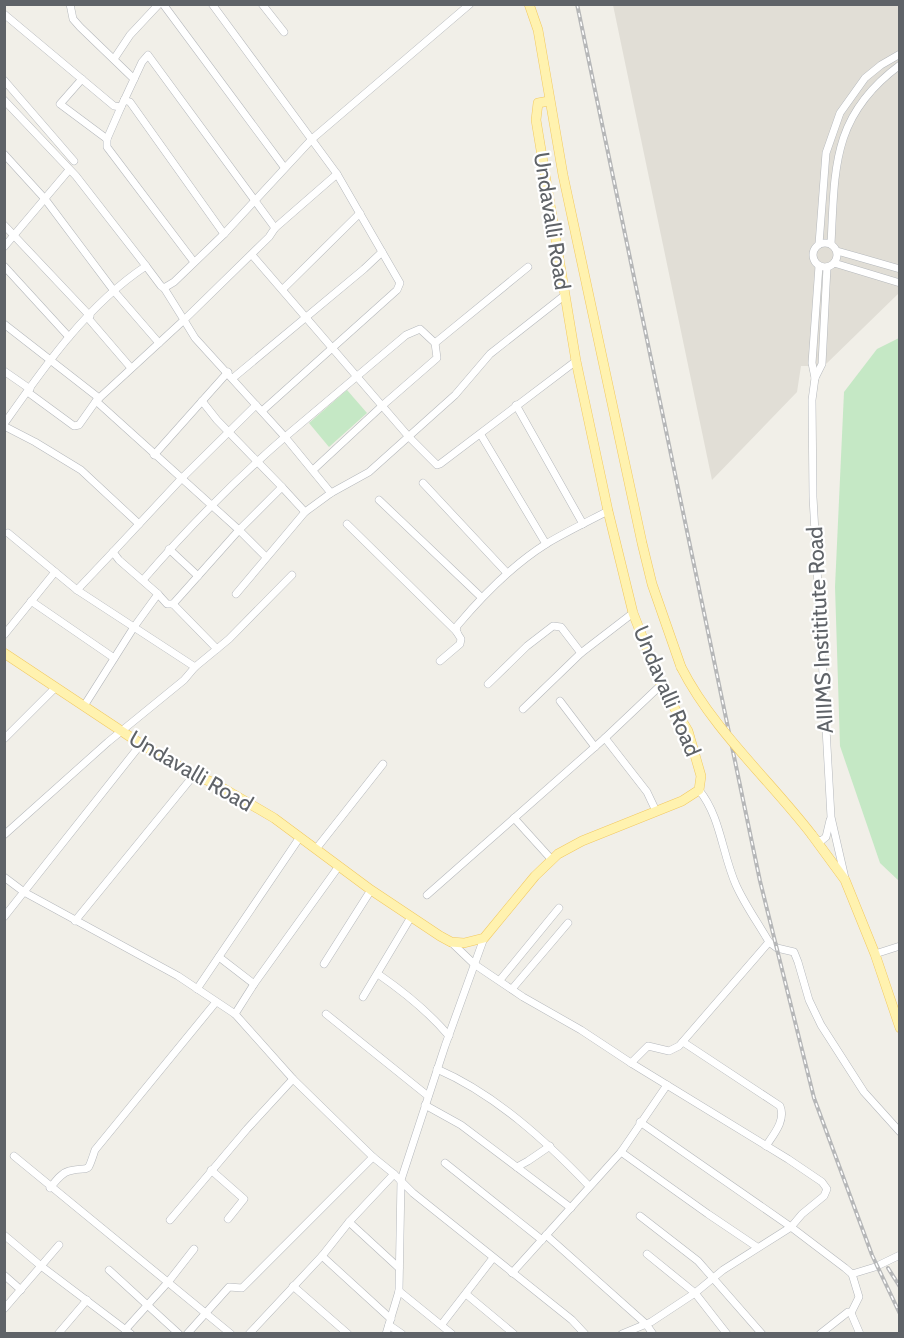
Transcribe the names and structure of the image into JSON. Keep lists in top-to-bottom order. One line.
{"streets":{"main road":["Undavalli Road"],"street":["AIIIMS Instititute Road"]}}
